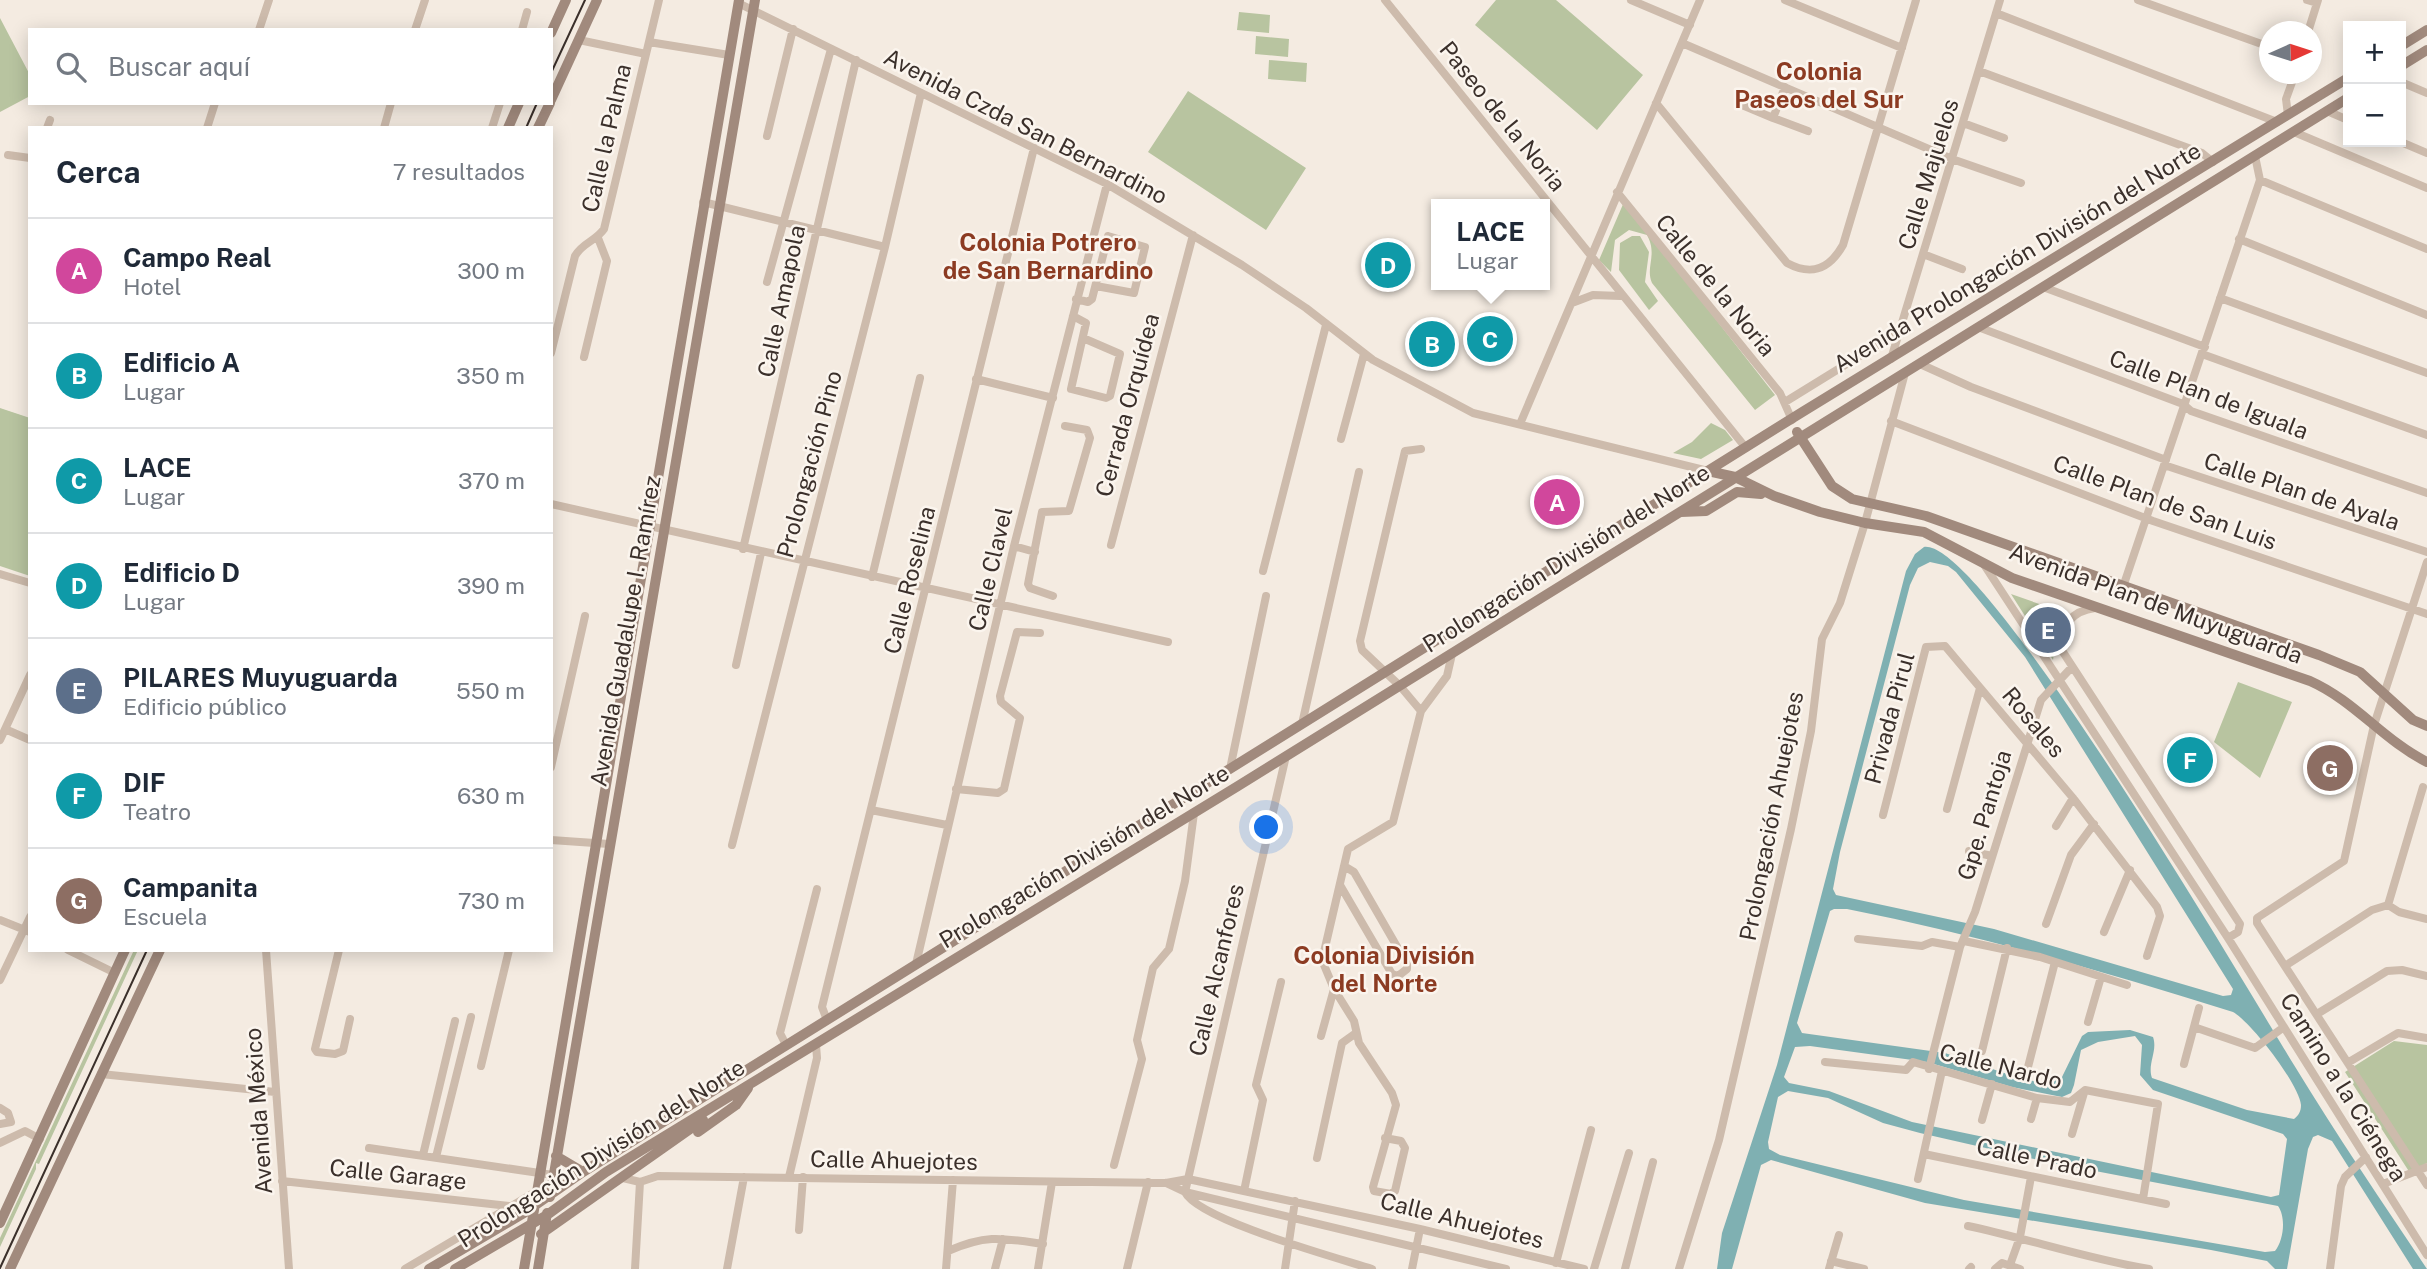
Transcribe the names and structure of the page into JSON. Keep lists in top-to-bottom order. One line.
{"streets":{"main road":["Avenida Prolongación División del Norte","Prolongación División del Norte","Avenida Plan de Muyuguarda","Avenida Guadalupe I. Ramírez"],"street":["Paseo de la Noria","Avenida Czda San Bernardino","Calle la Palma","Calle Majuelos","Calle de la Noria","Calle Amapola","Calle Plan de Iguala","Cerrada Orquídea","Prolongación Pino","Calle Plan de Ayala","Calle Plan de San Luis","Calle Clavel","Calle Roselina","Privada Pirul","Rosales","Gpe. Pantoja","Prolongación Ahuejotes","Calle Alcanfores","Calle Nardo","Camino a la Ciénega","Avenida México","Calle Prado","Calle Ahuejotes","Calle Garage"]},"crossings":[["Avenida Czda San Bernardino","Avenida Prolongación División del Norte"],["Avenida Czda San Bernardino","Calle Amapola"],["Avenida Czda San Bernardino","Cerrada Orquídea"],["Avenida Czda San Bernardino","Prolongación Pino"],["Avenida Czda San Bernardino","Prolongación División del Norte"],["Avenida Czda San Bernardino","Calle Clavel"],["Avenida Czda San Bernardino","Calle Roselina"],["Avenida Czda San Bernardino","Avenida Plan de Muyuguarda"],["Avenida Czda San Bernardino","Avenida Guadalupe I. Ramírez"],["Calle Majuelos","Avenida Prolongación División del Norte"],["Avenida Prolongación División del Norte","Calle de la Noria"],["Avenida Prolongación División del Norte","Calle Plan de Iguala"],["Avenida Prolongación División del Norte","Calle Plan de Ayala"],["Avenida Prolongación División del Norte","Prolongación División del Norte"],["Avenida Prolongación División del Norte","Avenida Plan de Muyuguarda"],["Avenida Prolongación División del Norte","Prolongación Ahuejotes"],["Calle de la Noria","Avenida Plan de Muyuguarda"],["Calle Plan de San Luis","Prolongación Ahuejotes"],["Prolongación División del Norte","Calle Clavel"],["Prolongación División del Norte","Calle Roselina"],["Prolongación División del Norte","Avenida Plan de Muyuguarda"],["Prolongación División del Norte","Avenida Guadalupe I. Ramírez"],["Prolongación División del Norte","Calle Alcanfores"],["Avenida Plan de Muyuguarda","Prolongación Ahuejotes"],["Avenida Plan de Muyuguarda","Camino a la Ciénega"],["Privada Pirul","Rosales"],["Rosales","Gpe. Pantoja"],["Gpe. Pantoja","Calle Nardo"],["Gpe. Pantoja","Camino a la Ciénega"],["Calle Alcanfores","Calle Ahuejotes"],["Calle Nardo","Calle Prado"],["Avenida México","Calle Garage"]],"districts":["Colonia Paseos del Sur","Colonia Potrero de San Bernardino","Colonia División del Norte"],"north":"right","page":{"map_buttons":["+","−"],"search":"Buscar aquí","heading":["Cerca","7 resultados"],"popup":["LACE","Lugar"],"list":[{"mark":"A","name":"Campo Real","note":"Hotel","value":"300 m"},{"mark":"B","name":"Edificio A","note":"Lugar","value":"350 m"},{"mark":"C","name":"LACE","note":"Lugar","value":"370 m"},{"mark":"D","name":"Edificio D","note":"Lugar","value":"390 m"},{"mark":"E","name":"PILARES Muyuguarda","note":"Edificio público","value":"550 m"},{"mark":"F","name":"DIF","note":"Teatro","value":"630 m"},{"mark":"G","name":"Campanita","note":"Escuela","value":"730 m"}],"pins":["D","C","B","A","E","F","G"]}}
